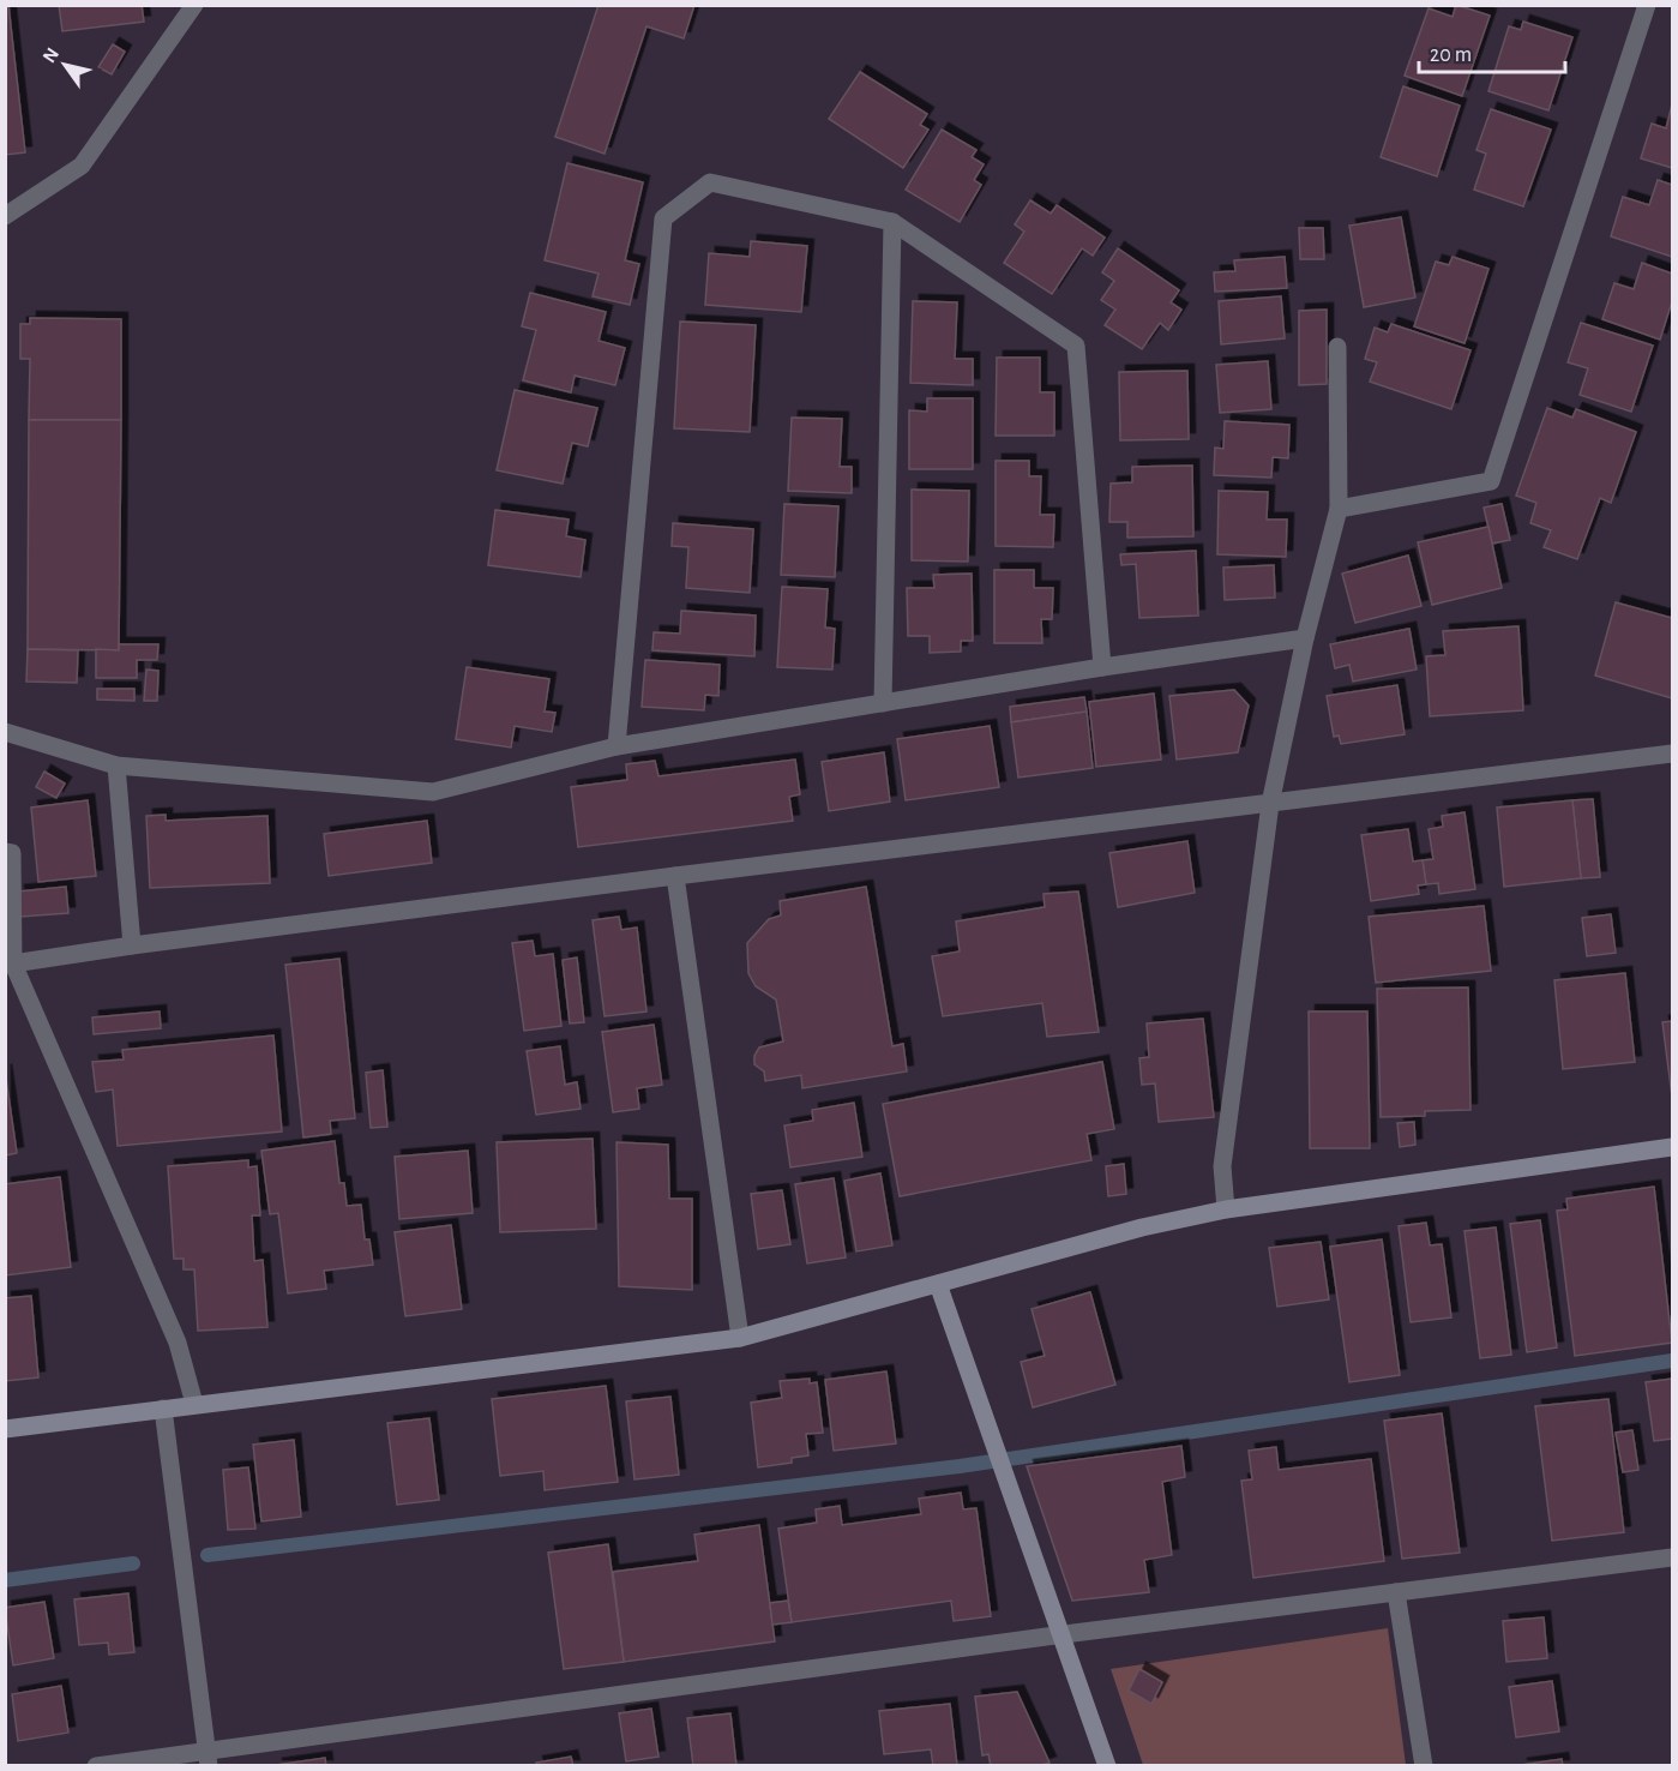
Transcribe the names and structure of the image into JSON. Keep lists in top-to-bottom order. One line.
{"scale_bar":"20 m","north":"top left"}
